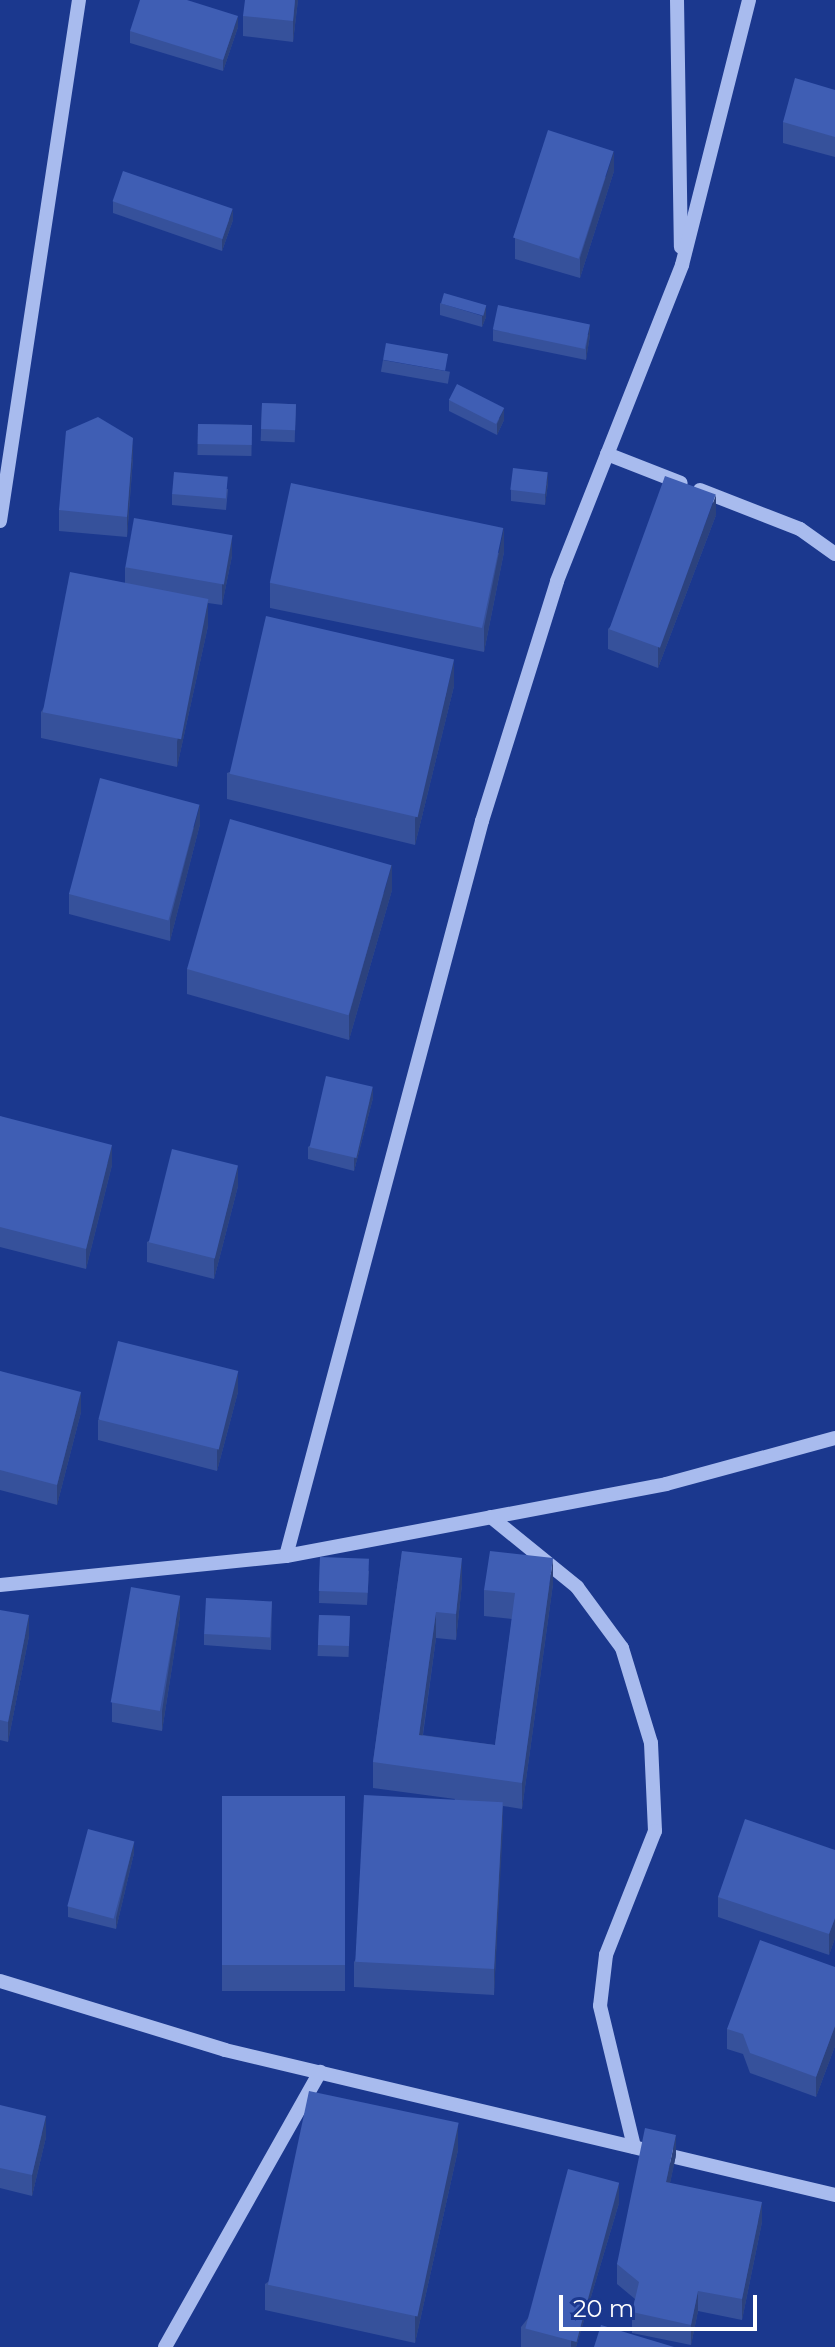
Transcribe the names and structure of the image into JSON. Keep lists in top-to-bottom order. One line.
{"scale_bar":"20 m"}
